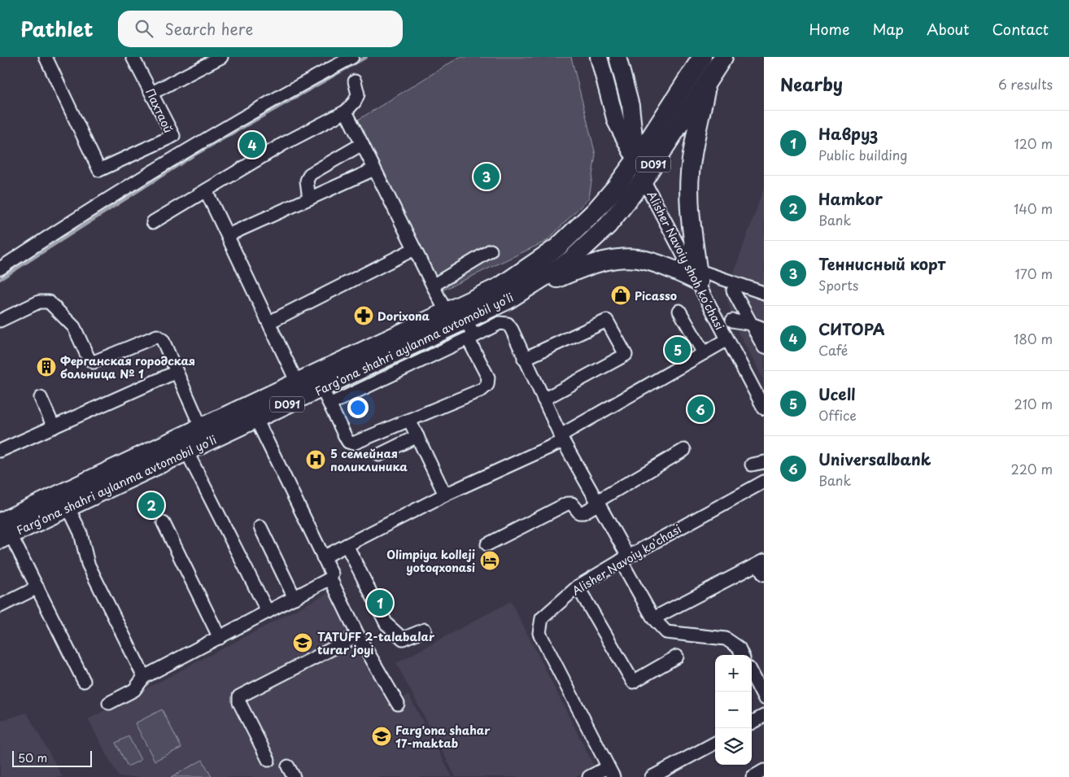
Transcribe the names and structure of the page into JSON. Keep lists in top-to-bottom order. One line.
{"streets":{"highway":["D091","Fargʻona shahri aylanma avtomobil yoʻli"],"main road":["Alisher Navoiy shoh koʻchasi"],"street":["Пахтаой","Alisher Navoiy ko'chasi"]},"crossings":[["Alisher Navoiy shoh koʻchasi","Fargʻona shahri aylanma avtomobil yoʻli"]],"places":{"shop":["Picasso"],"pharmacy":["Dorixona"],"building":["Ферганская городская больница № 1"],"hospital":["5 семейная поликлиника"],"hotel":["Olimpiya kolleji yotoqxonasi"],"school or university":["TATUFF 2-talabalar turar joyi","Farg'ona shahar 17-maktab"]},"scale_bar":"50 m","page":{"header":"Pathlet","search":"Search here","nav":["Home","Map","About","Contact"],"heading":["Nearby","6 results"],"list":[{"mark":"1","name":"Навруз","note":"Public building","value":"120 m"},{"mark":"2","name":"Hamkor","note":"Bank","value":"140 m"},{"mark":"3","name":"Теннисный корт","note":"Sports","value":"170 m"},{"mark":"4","name":"СИТОРА","note":"Café","value":"180 m"},{"mark":"5","name":"Ucell","note":"Office","value":"210 m"},{"mark":"6","name":"Universalbank","note":"Bank","value":"220 m"}],"pins":["4","3","5","6","2","1"],"map_buttons":["+","−"],"scale":"50 m"}}
